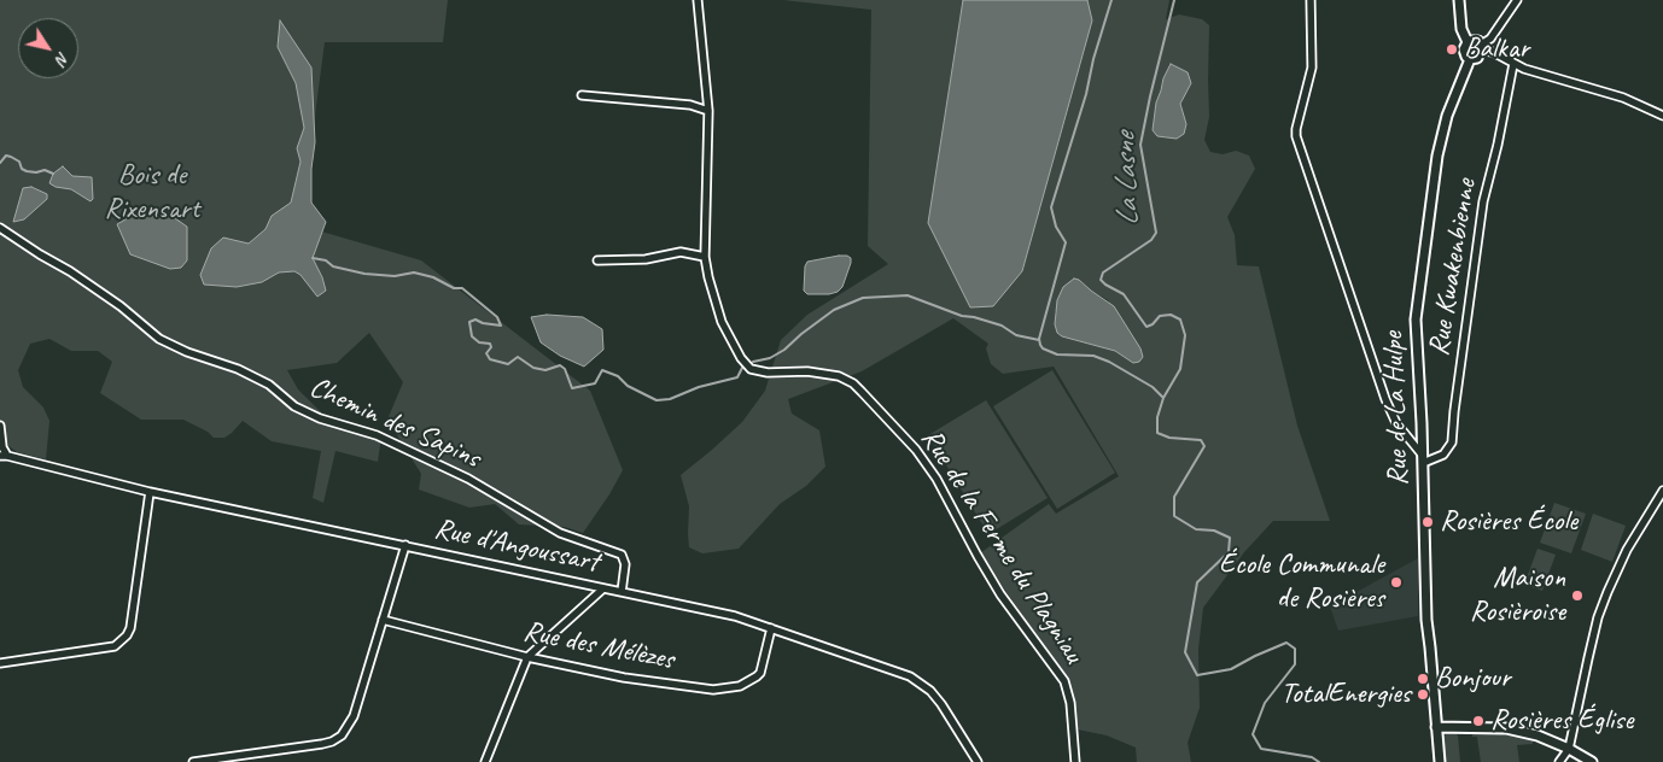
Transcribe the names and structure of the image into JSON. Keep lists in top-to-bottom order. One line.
{"streets":{"street":["Rue Kwakenbienne","Rue de La Hulpe","Chemin des Sapins","Rue d'Angoussart","Rue de la Ferme du Plagniau","Rue des Mélèzes"]},"crossings":[["Rue Kwakenbienne","Rue de La Hulpe"],["Chemin des Sapins","Rue d'Angoussart"],["Rue d'Angoussart","Rue des Mélèzes"]],"water":["La Lasne"],"parks":["Bois de Rixensart"],"places":["Balkar","Rosières École","École Communale de Rosières","Maison Rosièroise","Bonjour","TotalEnergies","Rosières Église"],"north":"bottom right"}
